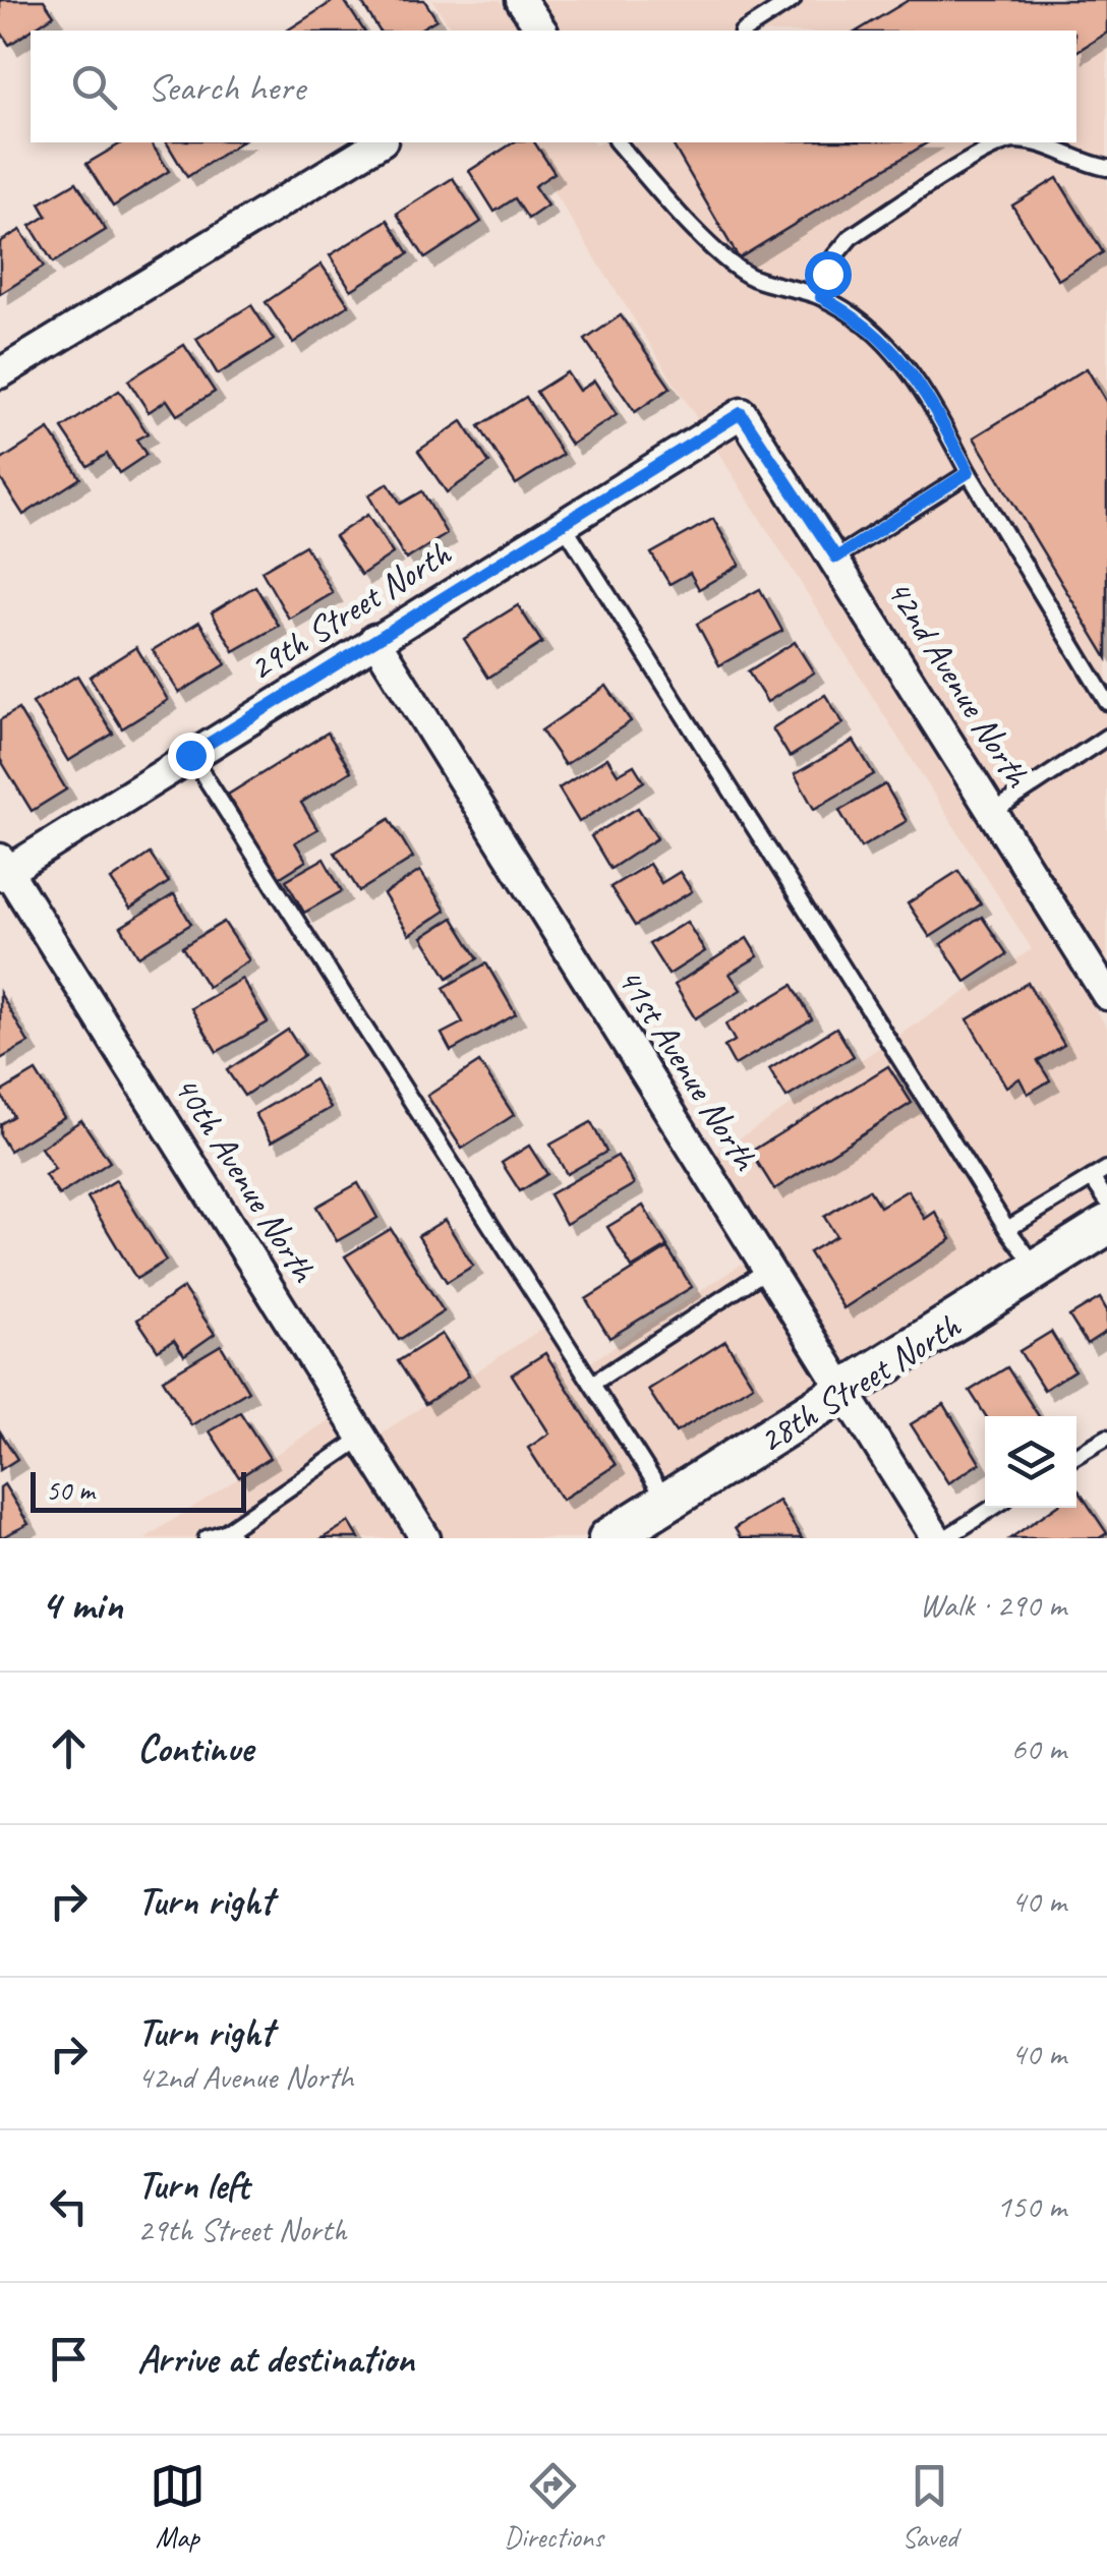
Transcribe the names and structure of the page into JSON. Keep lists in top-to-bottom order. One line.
{"streets":{"street":["29th Street North","42nd Avenue North","41st Avenue North","40th Avenue North","28th Street North"]},"crossings":[["29th Street North","42nd Avenue North"],["29th Street North","41st Avenue North"],["29th Street North","40th Avenue North"],["41st Avenue North","28th Street North"]],"scale_bar":"50 m","page":{"search":"Search here","scale":"50 m","heading":["4 min","Walk · 290 m"],"list":[["Continue","60 m"],["Turn right","40 m"],["Turn right","42nd Avenue North","40 m"],["Turn left","29th Street North","150 m"],"Arrive at destination"],"nav":["Map","Directions","Saved"]}}
